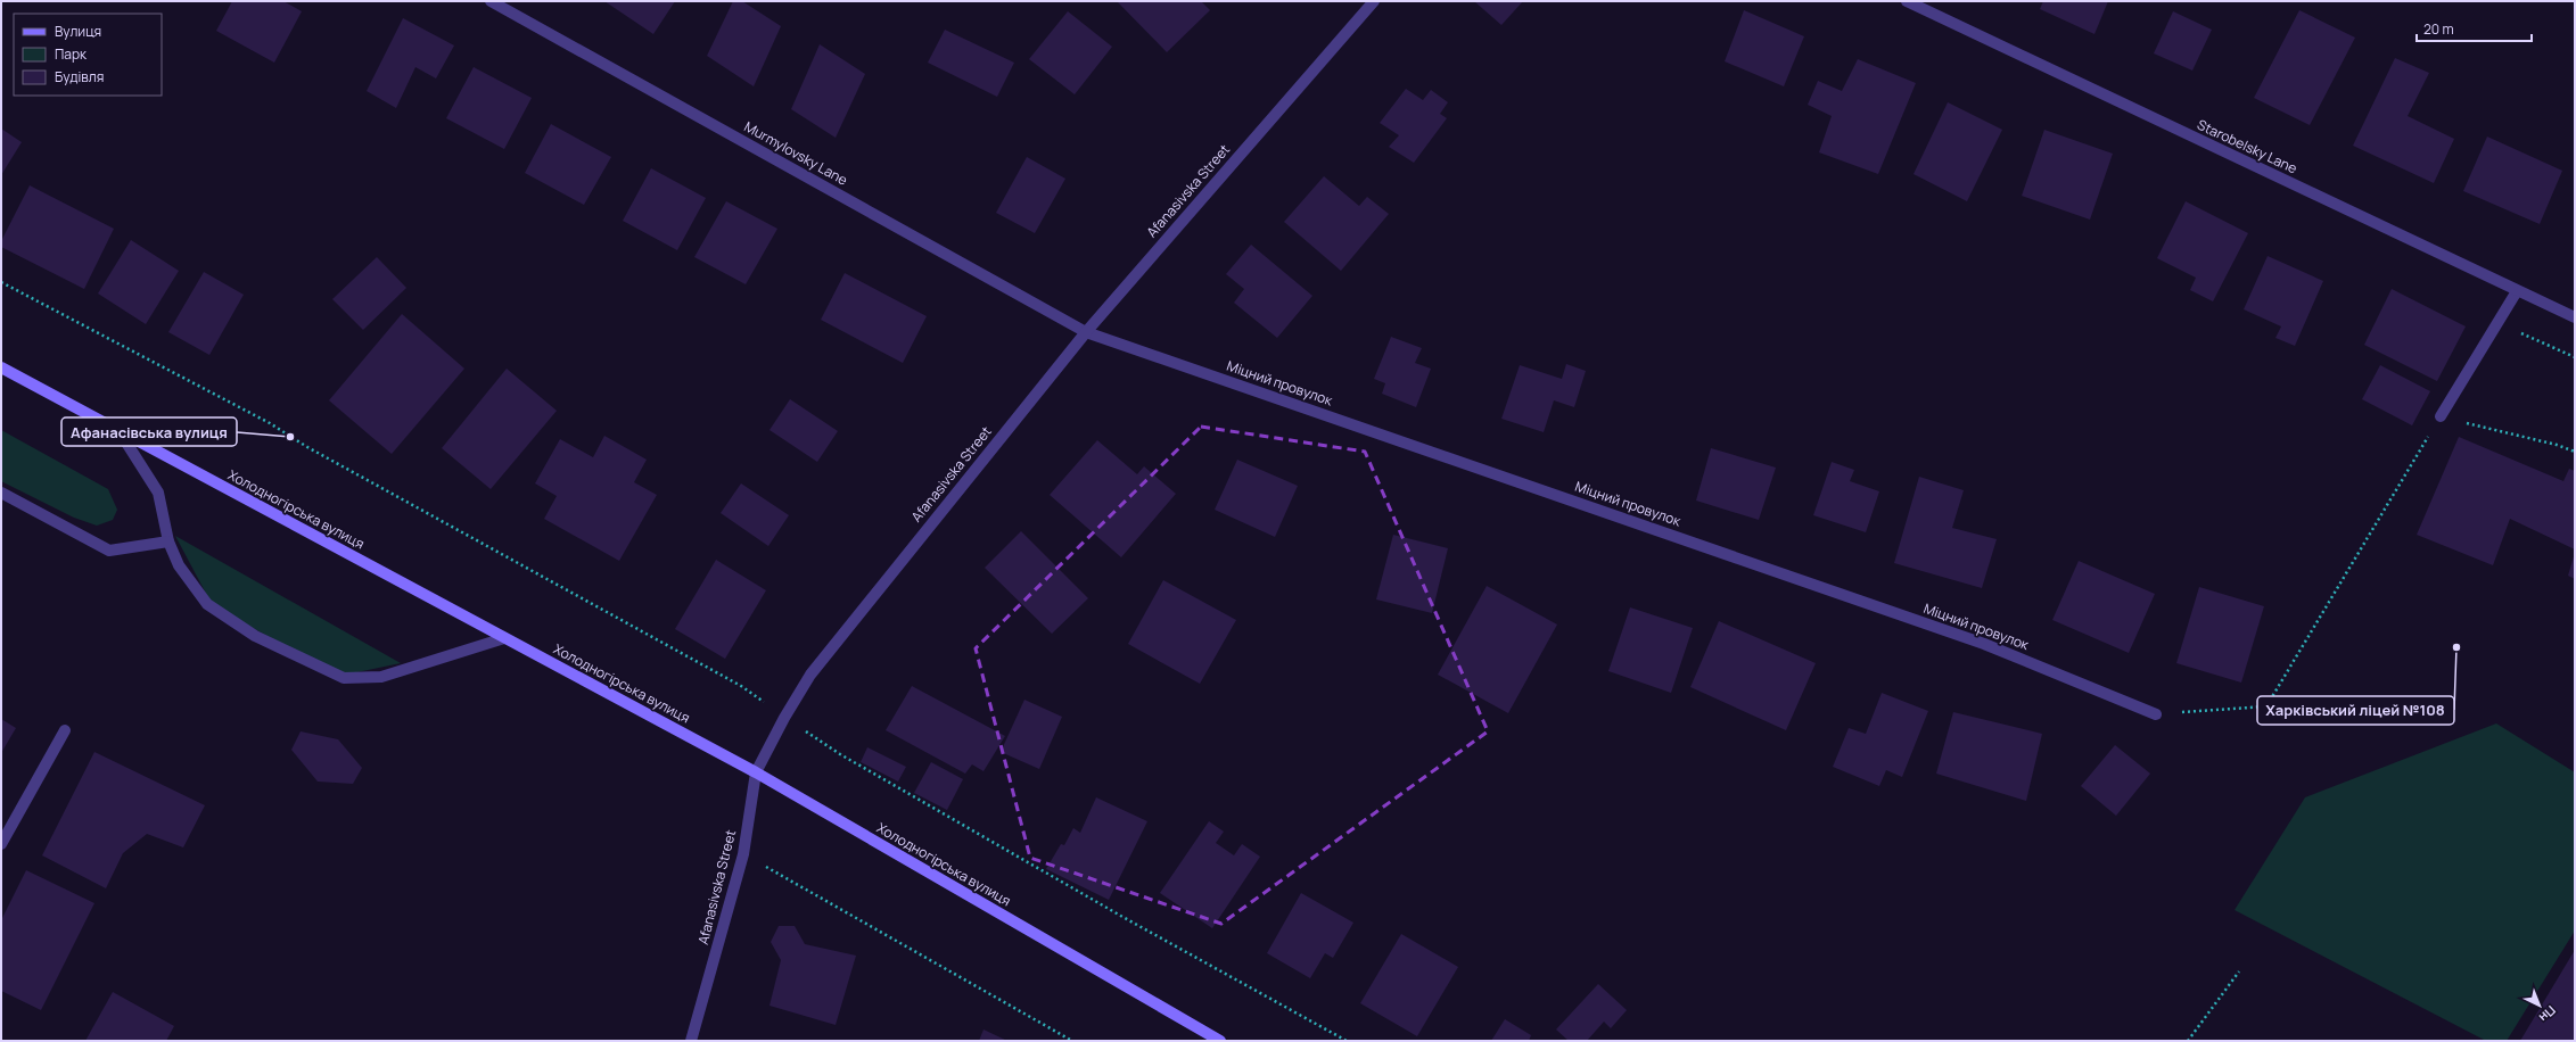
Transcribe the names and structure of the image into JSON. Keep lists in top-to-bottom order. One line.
{"streets":{"main road":["Холодногірська вулиця"],"street":["Starobelsky Lane","Murmylovsky Lane","Afanasivska Street","Міцний провулок"]},"crossings":[["Murmylovsky Lane","Afanasivska Street"],["Murmylovsky Lane","Міцний провулок"],["Afanasivska Street","Міцний провулок"],["Afanasivska Street","Холодногірська вулиця"]],"places":["Афанасівська вулиця","Харківський ліцей №108"],"legend":["Вулиця","Парк","Будівля"],"scale_bar":"20 m","north":"bottom right"}
